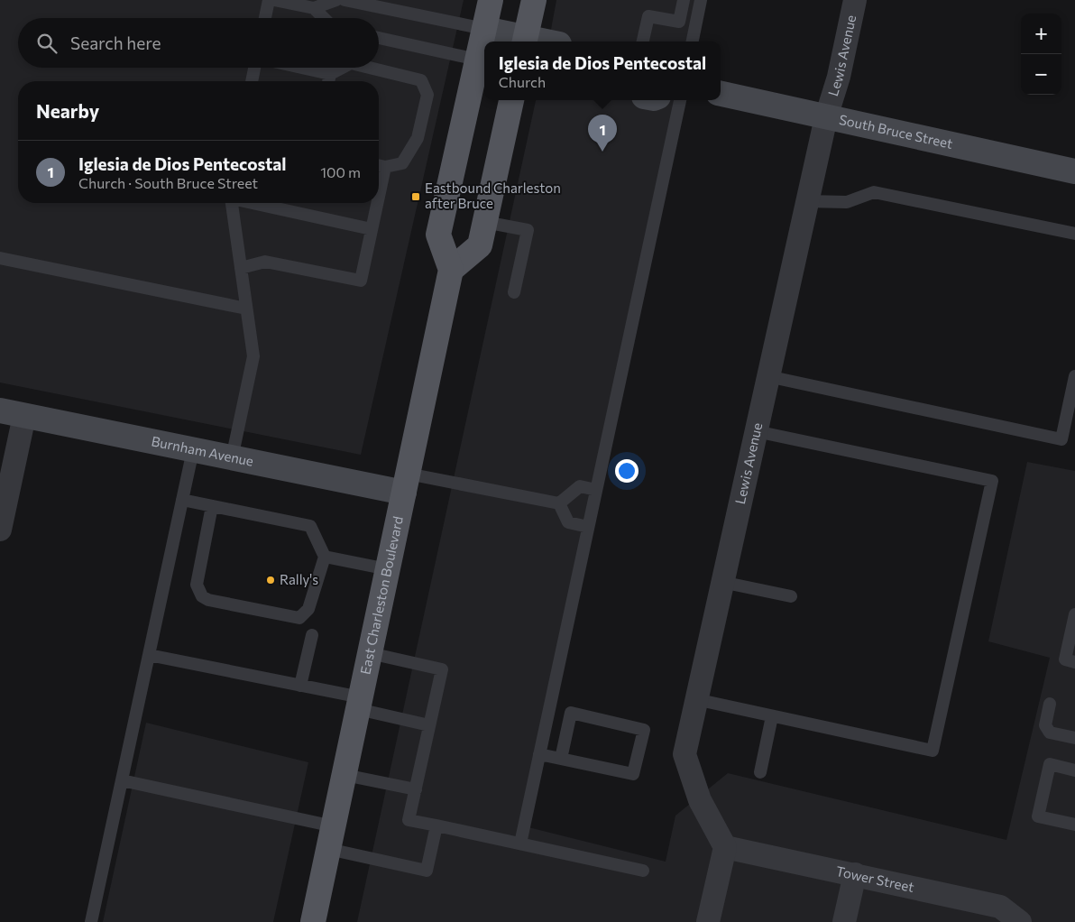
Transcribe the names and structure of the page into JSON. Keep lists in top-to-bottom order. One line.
{"streets":{"main road":["East Charleston Boulevard"],"street":["Lewis Avenue","South Bruce Street","Burnham Avenue","Tower Street"]},"crossings":[["Lewis Avenue","South Bruce Street"],["Lewis Avenue","Tower Street"],["Burnham Avenue","East Charleston Boulevard"]],"places":{"transit":["Eastbound Charleston after Bruce"],"other":["Rally's"]},"page":{"map_buttons":["+","−"],"search":"Search here","popup":["Iglesia de Dios Pentecostal","Church"],"heading":"Nearby","pins":"1","list":[{"mark":"1","name":"Iglesia de Dios Pentecostal","note":"Church · South Bruce Street","value":"100 m"}]}}
